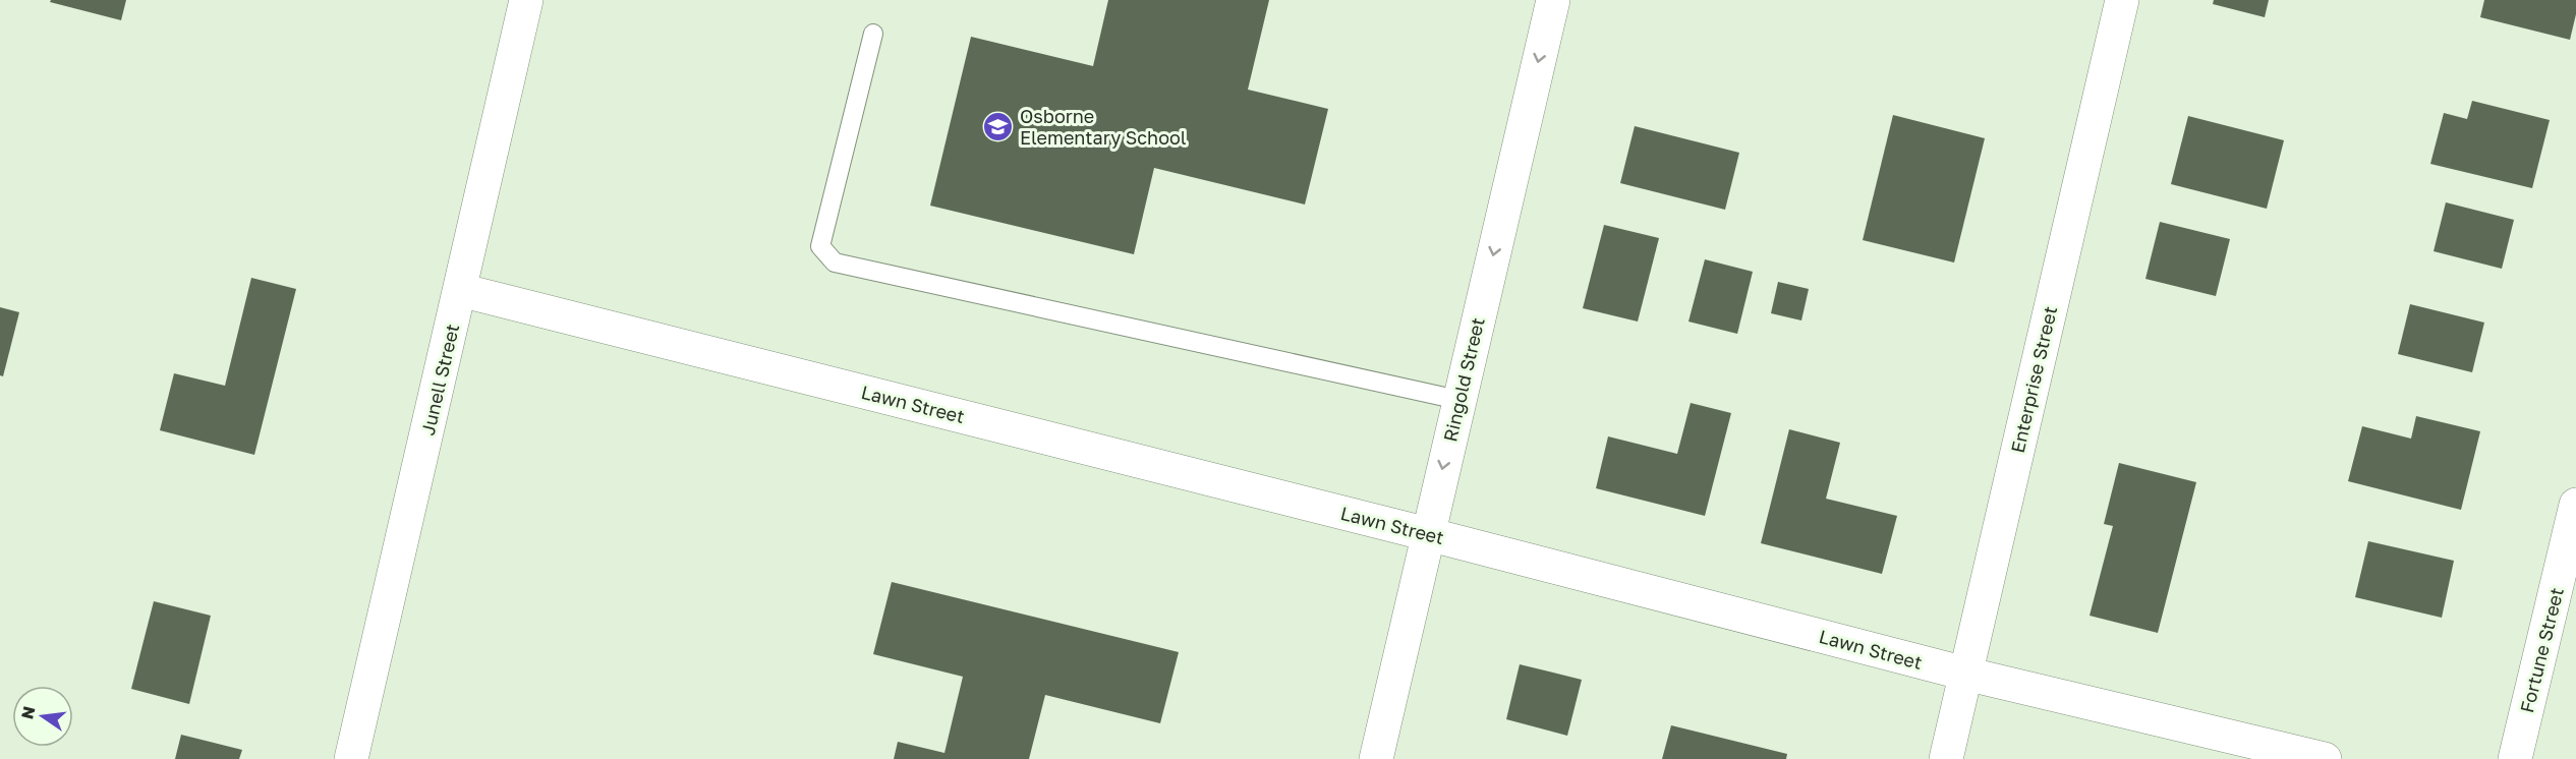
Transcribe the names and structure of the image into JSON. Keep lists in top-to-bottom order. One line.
{"streets":{"street":["Junell Street","Ringold Street","Enterprise Street","Lawn Street","Fortune Street"]},"crossings":[["Junell Street","Lawn Street"],["Ringold Street","Lawn Street"],["Enterprise Street","Lawn Street"]],"one_way":["Ringold Street"],"places":{"school or university":["Osborne Elementary School"]},"north":"left"}
